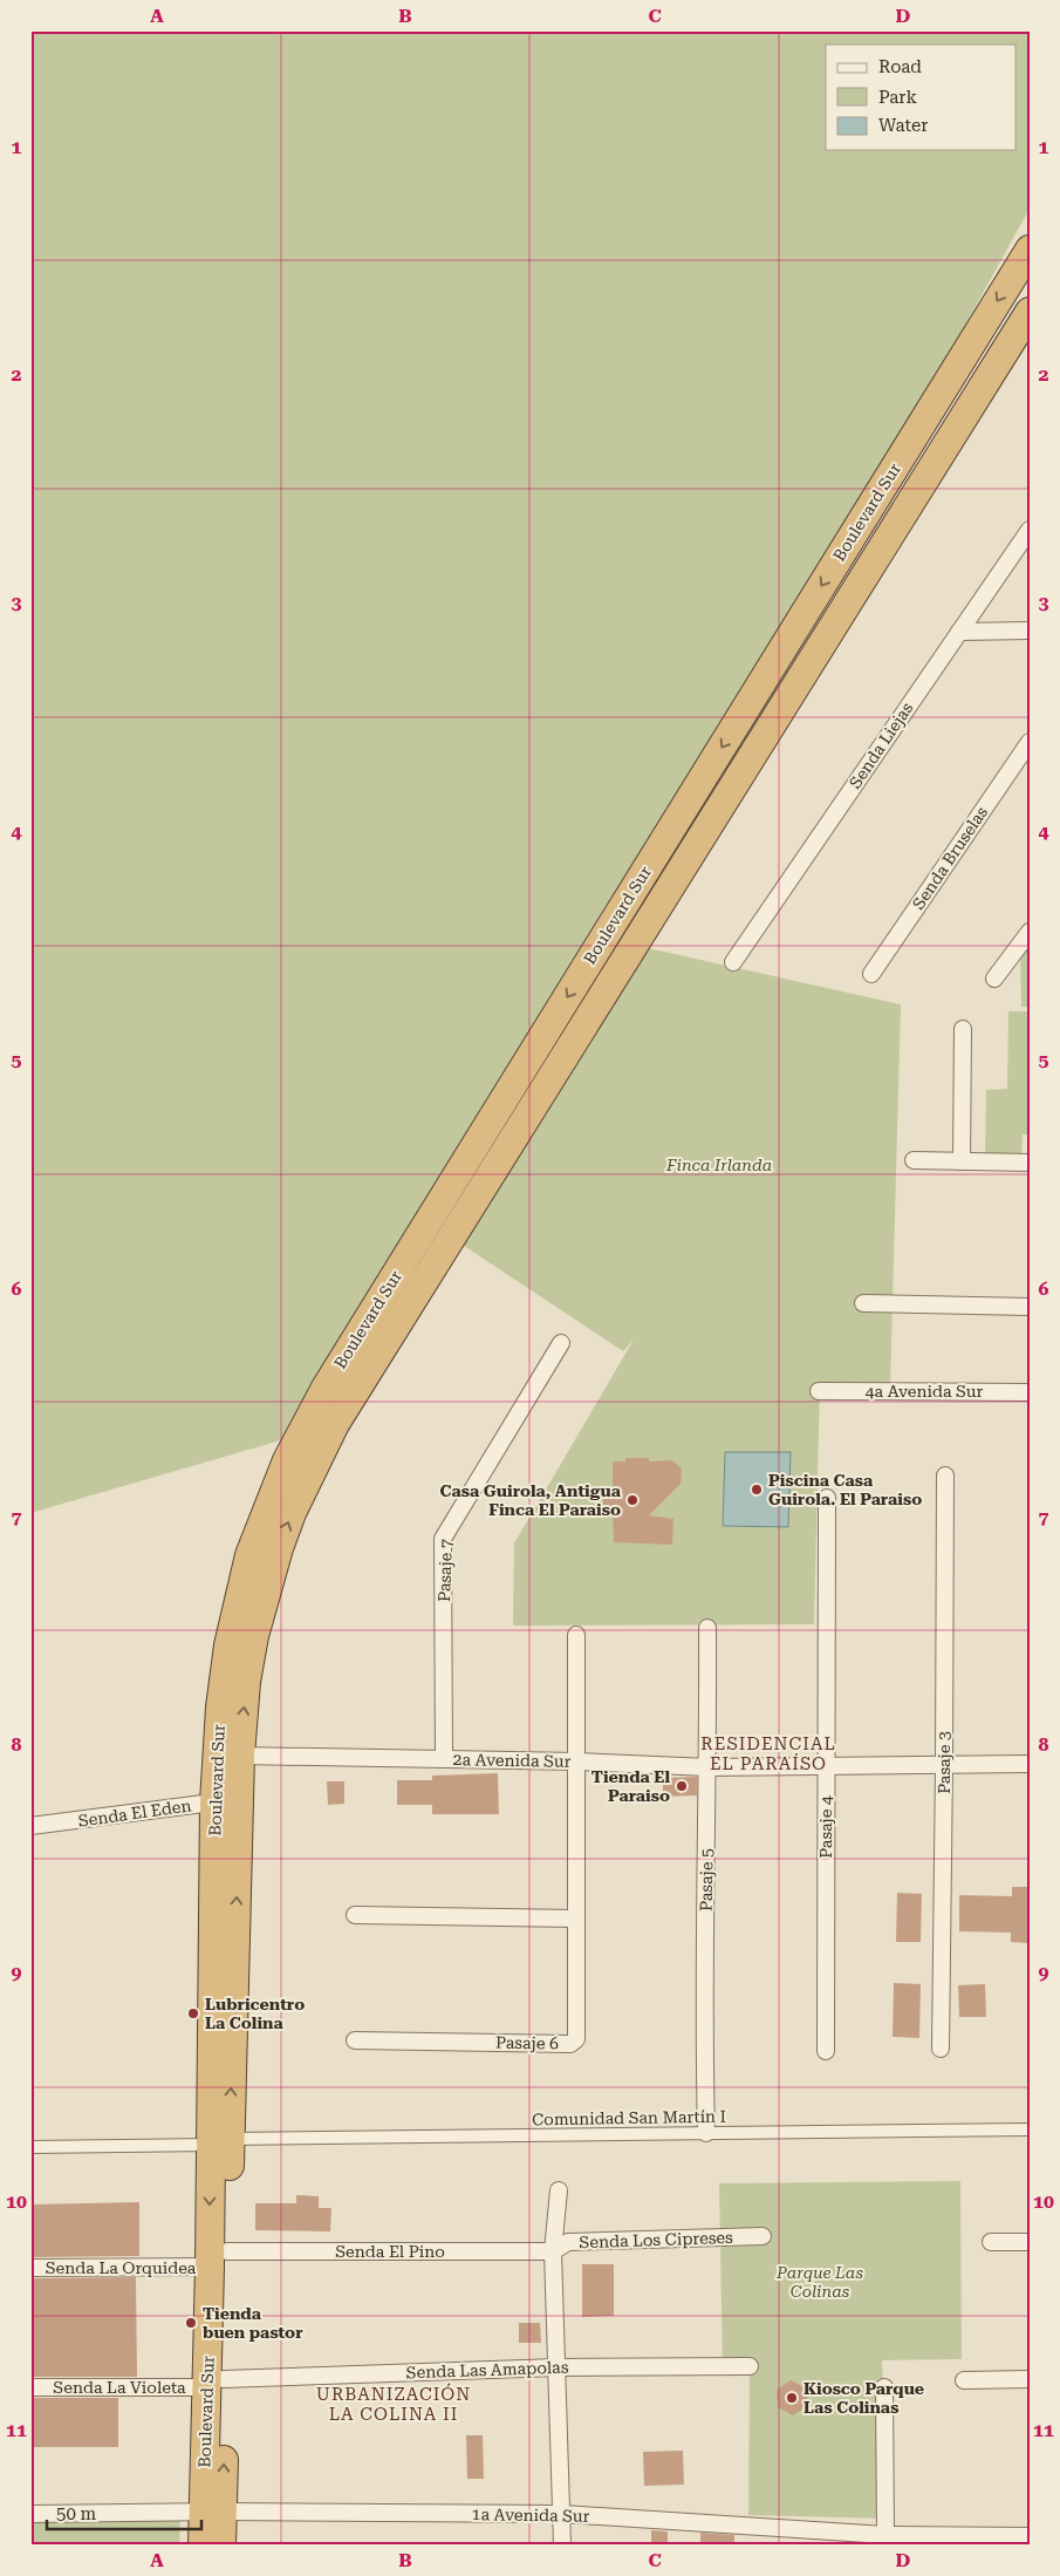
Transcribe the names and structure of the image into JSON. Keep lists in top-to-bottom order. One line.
{"streets":{"highway":["Boulevard Sur"],"street":["Senda Liejas","Senda Bruselas","4a Avenida Sur","Pasaje 7","2a Avenida Sur","Pasaje 3","Senda El Eden","Pasaje 4","Pasaje 5","Pasaje 6","Comunidad San Martín I","Senda Los Cipreses","Senda El Pino","Senda La Orquidea","Senda Las Amapolas","Senda La Violeta","1a Avenida Sur"]},"crossings":[["Boulevard Sur","2a Avenida Sur"],["Boulevard Sur","Senda El Eden"],["Boulevard Sur","Comunidad San Martín I"],["Boulevard Sur","Senda El Pino"],["Boulevard Sur","Senda La Orquidea"],["Boulevard Sur","Senda Las Amapolas"],["Boulevard Sur","Senda La Violeta"],["Boulevard Sur","1a Avenida Sur"],["Pasaje 7","2a Avenida Sur"],["2a Avenida Sur","Pasaje 3"],["2a Avenida Sur","Pasaje 4"],["2a Avenida Sur","Pasaje 5"],["2a Avenida Sur","Pasaje 6"],["Pasaje 5","Comunidad San Martín I"],["Senda Los Cipreses","Senda El Pino"],["Senda El Pino","Senda La Orquidea"],["Senda Las Amapolas","Senda La Violeta"]],"districts":["RESIDENCIAL EL PARAÍSO","URBANIZACIÓN LA COLINA II"],"parks":["Finca Irlanda","Parque Las Colinas"],"places":["Piscina Casa Guirola. El Paraiso","Casa Guirola, Antigua Finca El Paraiso","Tienda El Paraiso","Lubricentro La Colina","Tienda buen pastor","Kiosco Parque Las Colinas"],"legend":["Road","Park","Water"],"scale_bar":"50 m","grid":{"columns":["A","B","C","D"],"rows":["1","2","3","4","5","6","7","8","9","10","11"]}}
